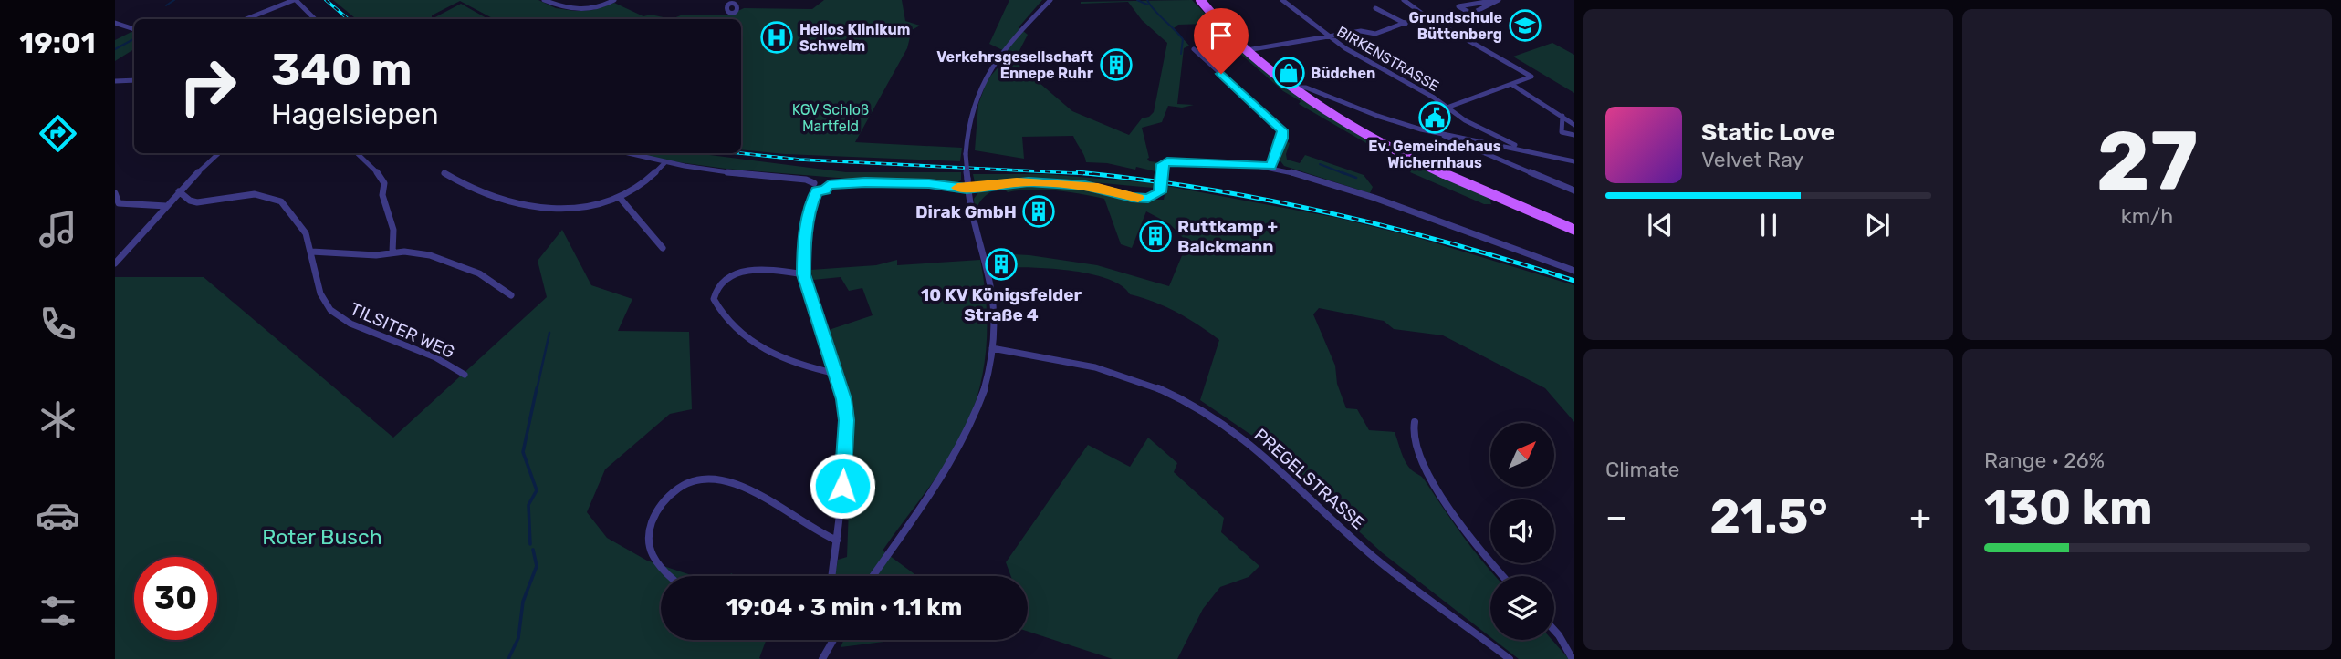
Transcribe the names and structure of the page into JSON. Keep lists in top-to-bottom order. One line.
{"streets":{"street":["BIRKENSTRASSE","TILSITER WEG","PREGELSTRASSE"]},"parks":["KGV Schloß Martfeld","Roter Busch"],"places":{"school or university":["Grundschule Büttenberg"],"hospital":["Helios Klinikum Schwelm"],"building":["Verkehrsgesellschaft Ennepe Ruhr","Dirak GmbH","Ruttkamp + Balckmann","10 KV Königsfelder Straße 4"],"shop":["Büdchen"],"public building":["Ev. Gemeindehaus Wichernhaus"]},"north":"top right","page":{"tabs":"19:01","tile":[["27","km/h"],"Climate",["Range · 26%","130 km"]],"turn":["340 m","Hagelsiepen"],"song":["Static Love","Velvet Ray"],"heat":["−","21.5°","+"],"limit":"30","trip":"19:04 · 3 min · 1.1 km"}}
